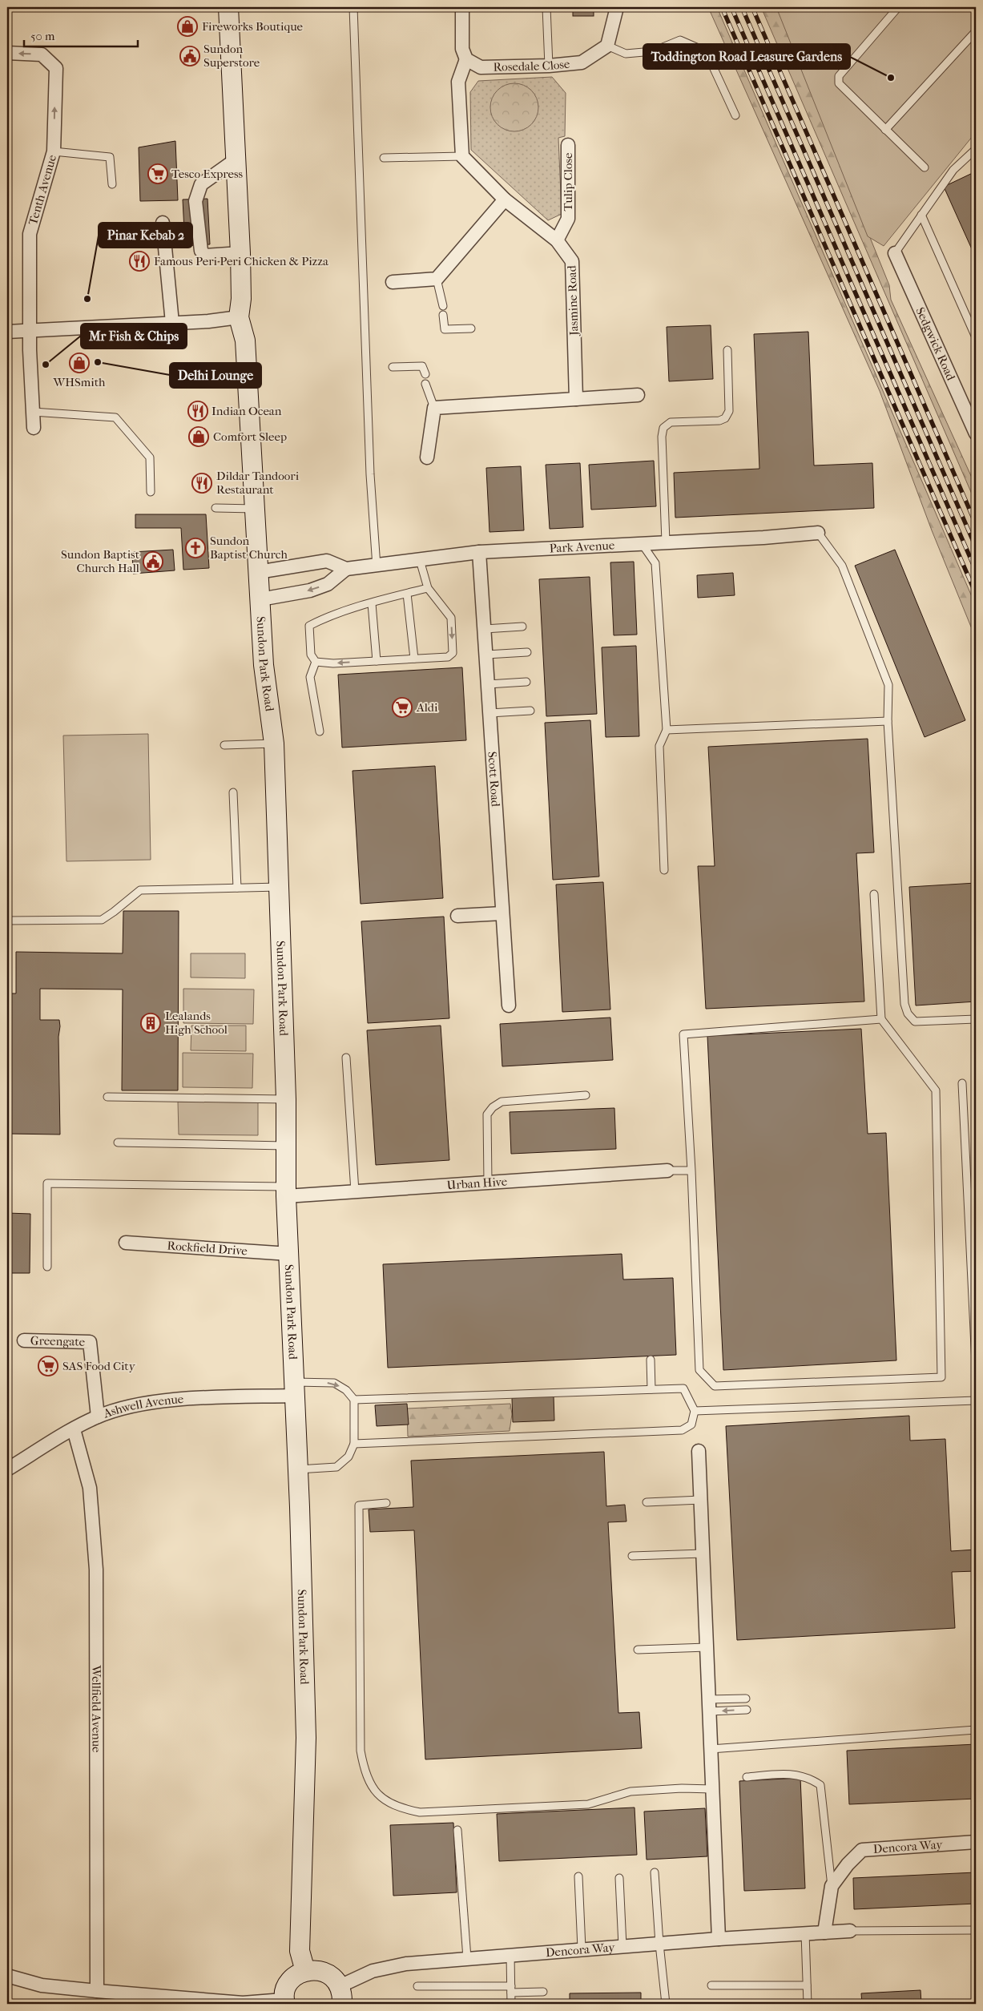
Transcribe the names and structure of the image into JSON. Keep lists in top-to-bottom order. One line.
{"streets":{"street":["Rosedale Close","Tulip Close","Tenth Avenue","Jasmine Road","Sedgwick Road","Park Avenue","Sundon Park Road","Scott Road","Urban Hive","Rockfield Drive","Greengate","Ashwell Avenue","Wellfield Avenue","Dencora Way"]},"crossings":[["Tulip Close","Jasmine Road"],["Park Avenue","Sundon Park Road"],["Park Avenue","Scott Road"],["Sundon Park Road","Urban Hive"],["Sundon Park Road","Rockfield Drive"],["Sundon Park Road","Ashwell Avenue"],["Greengate","Ashwell Avenue"],["Ashwell Avenue","Wellfield Avenue"]],"places":{"shop":["Fireworks Boutique","WHSmith","Comfort Sleep"],"public building":["Sundon Superstore","Sundon Baptist Church Hall"],"other":["Toddington Road Leasure Gardens","Pinar Kebab 2","Delhi Lounge","Mr Fish & Chips"],"supermarket":["Tesco Express","Aldi","SAS Food City"],"restaurant":["Famous Peri Peri Chicken & Pizza","Indian Ocean","Dildar Tandoori Restaurant"],"church":["Sundon Baptist Church"],"building":["Lealands High School"]},"scale_bar":"50 m"}
